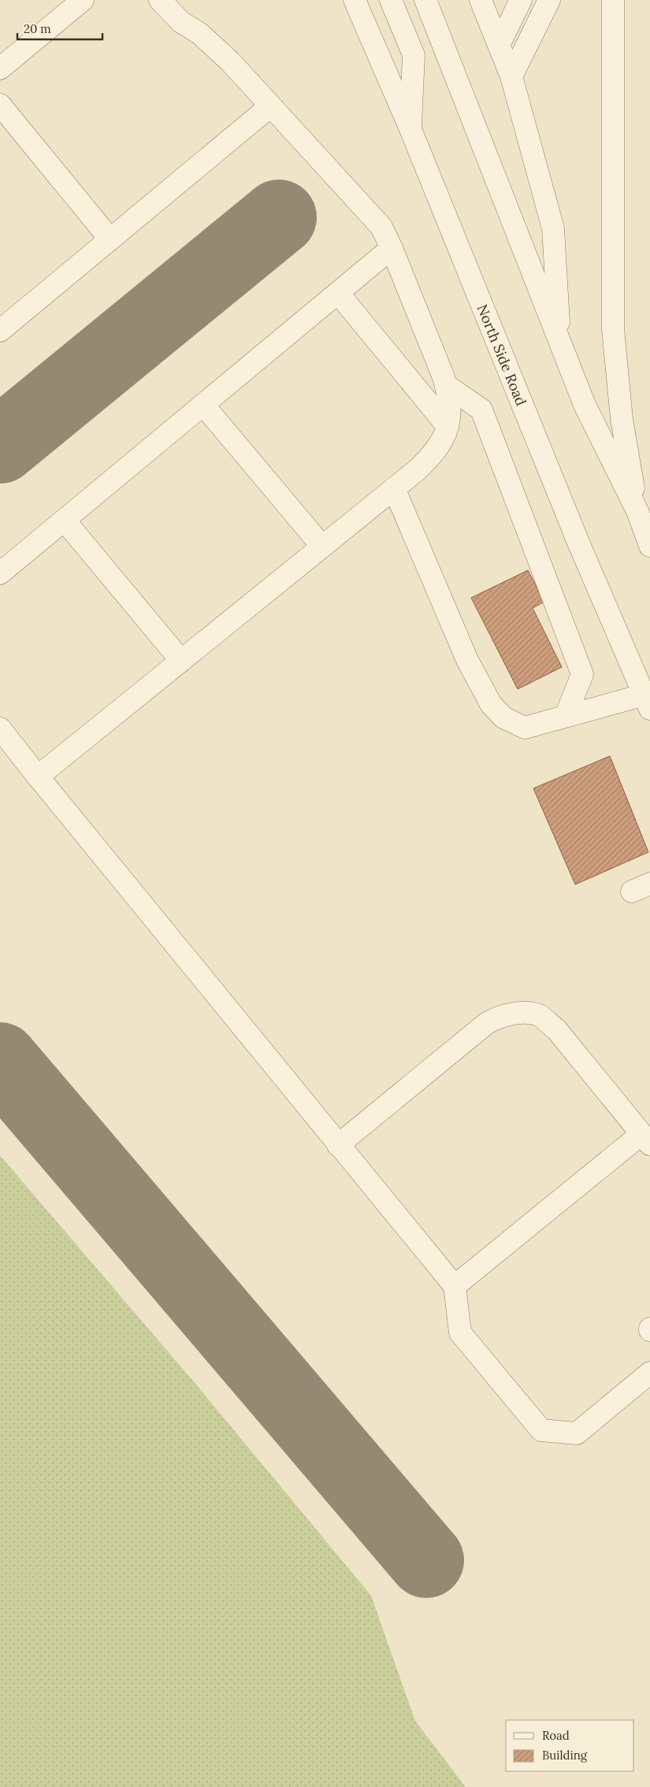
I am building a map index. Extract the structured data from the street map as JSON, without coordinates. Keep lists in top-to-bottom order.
{
  "streets": {
    "street": ["North Side Road"]
  },
  "legend": ["Road", "Building"],
  "scale_bar": "20 m"
}
